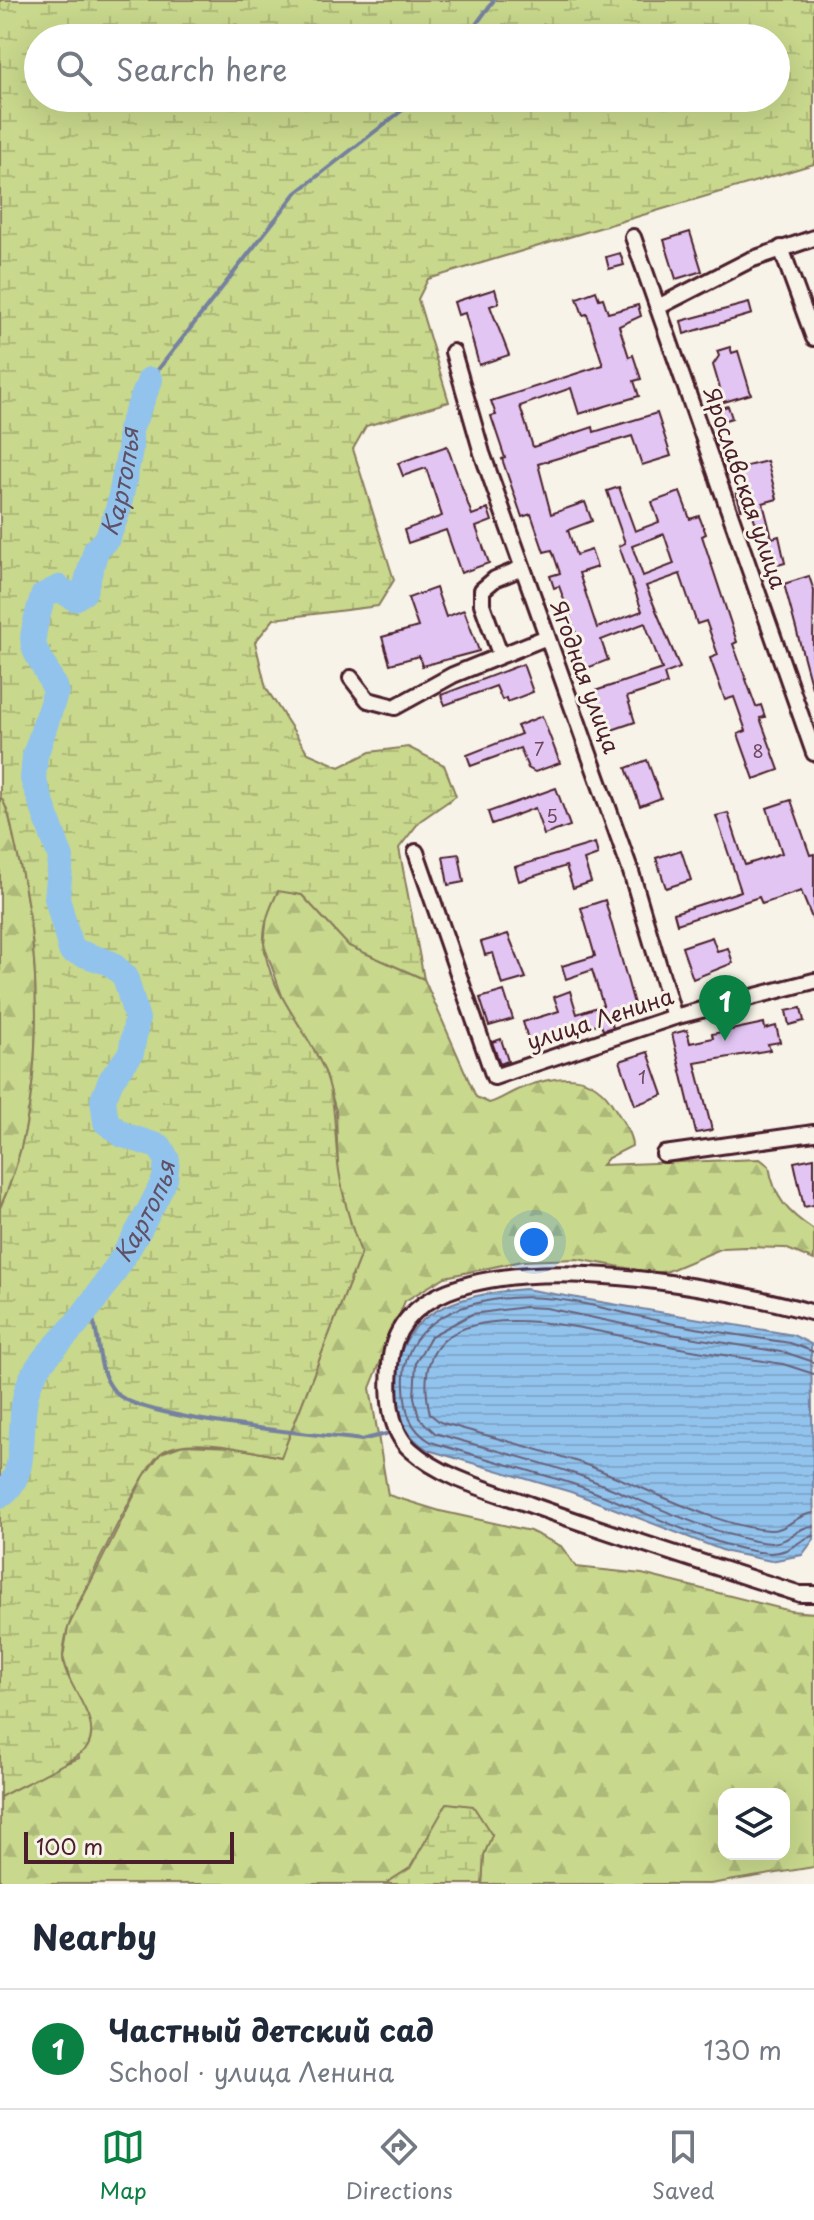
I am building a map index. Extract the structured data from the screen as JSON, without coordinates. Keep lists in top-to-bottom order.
{
  "streets": {
    "street": ["Ярославская улица", "Ягодная улица", "улица Ленина"]
  },
  "crossings": [
    ["Ягодная улица", "улица Ленина"]
  ],
  "water": ["Картопья"],
  "house_numbers": [
    "7",
    "8",
    "5",
    "1"
  ],
  "scale_bar": "100 m",
  "page": {
    "search": "Search here",
    "pins": "1",
    "scale": "100 m",
    "heading": "Nearby",
    "list": [
      {
        "mark": "1",
        "name": "Частный детский сад",
        "note": "School · улица Ленина",
        "value": "130 m"
      }
    ],
    "nav": ["Map", "Directions", "Saved"]
  }
}
